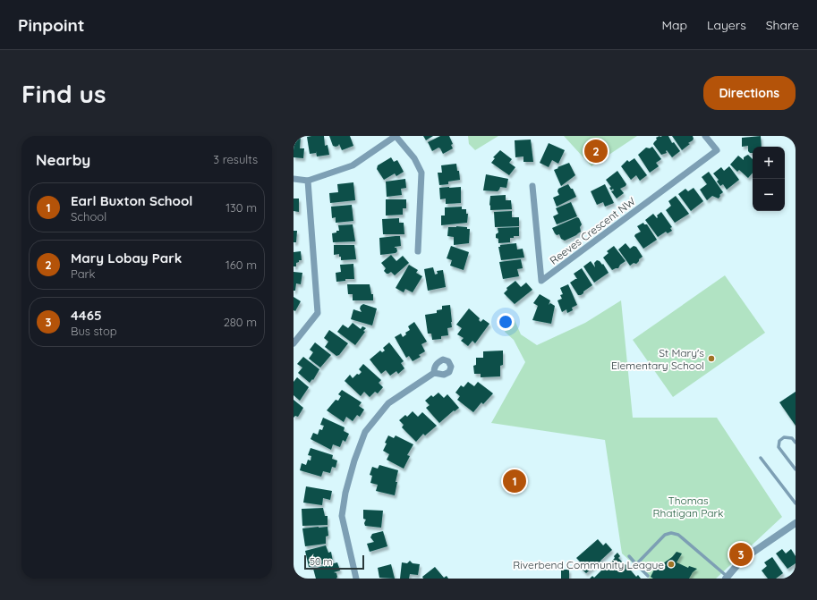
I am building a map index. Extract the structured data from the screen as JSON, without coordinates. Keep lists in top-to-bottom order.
{
  "streets": {
    "street": ["Reeves Crescent NW"]
  },
  "parks": ["Thomas Rhatigan Park"],
  "places": ["St Mary's Elementary School", "Riverbend Community League"],
  "scale_bar": "50 m",
  "page": {
    "header": "Pinpoint",
    "nav": ["Map", "Layers", "Share"],
    "buttons": "Directions",
    "title": "Find us",
    "heading": ["Nearby", "3 results"],
    "pins": ["2", "1", "3"],
    "map_buttons": ["+", "−"],
    "list": [
      {
        "mark": "1",
        "name": "Earl Buxton School",
        "note": "School",
        "value": "130 m"
      },
      {
        "mark": "2",
        "name": "Mary Lobay Park",
        "note": "Park",
        "value": "160 m"
      },
      {
        "mark": "3",
        "name": "4465",
        "note": "Bus stop",
        "value": "280 m"
      }
    ],
    "scale": "50 m"
  }
}
